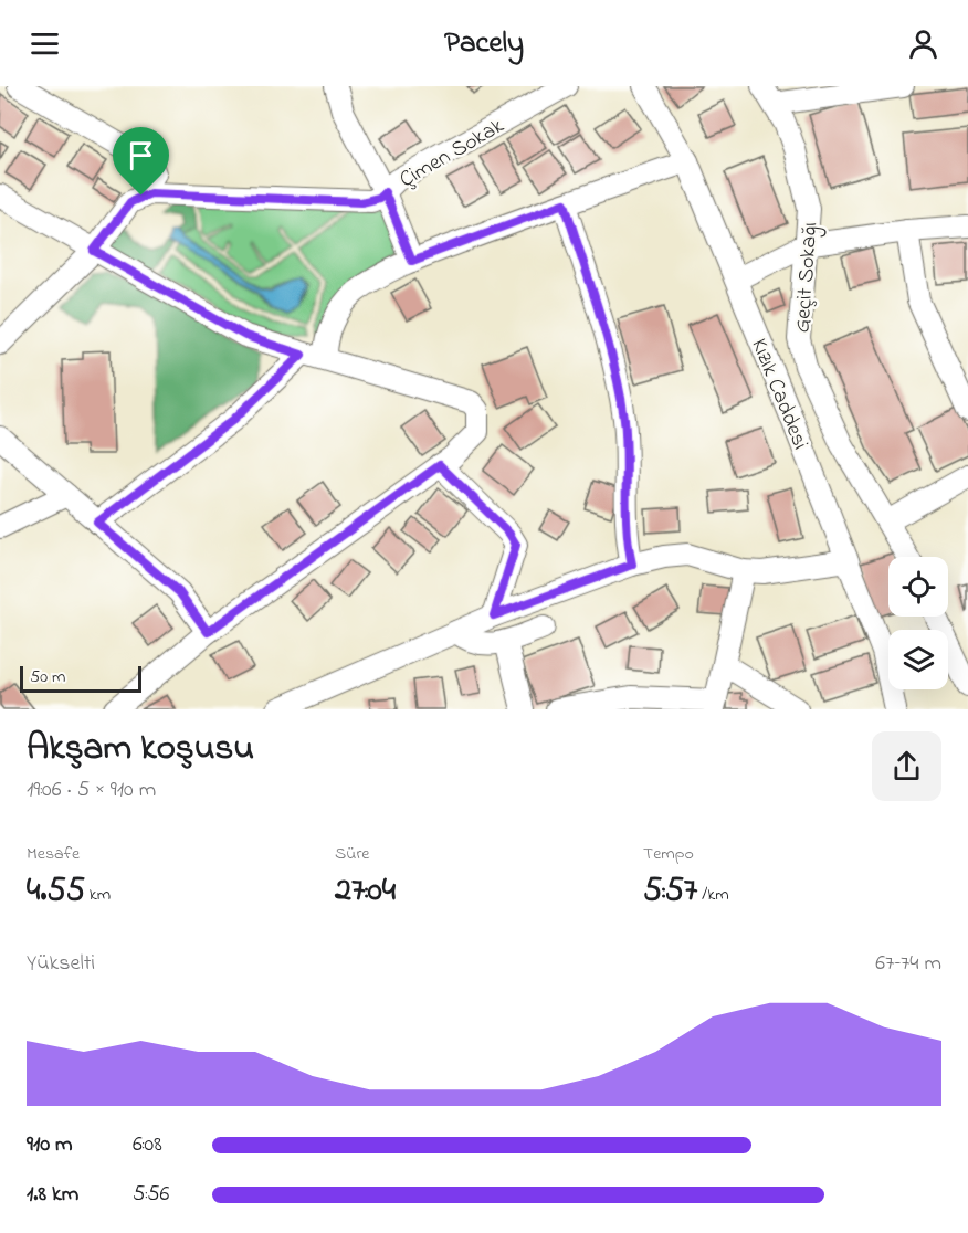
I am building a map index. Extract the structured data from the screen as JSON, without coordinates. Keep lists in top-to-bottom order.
{
  "streets": {
    "street": ["Çimen Sokak", "Geçit Sokağı", "Kızık Caddesi"]
  },
  "scale_bar": "50 m",
  "page": {
    "header": "Pacely",
    "scale": "50 m",
    "heading": ["Akşam koşusu", "19:06 · 5 × 910 m"],
    "stats": [
      ["Mesafe", "4.55 km"],
      ["Süre", "27:04"],
      ["Tempo", "5:57 /km"]
    ],
    "chart": ["Yükselti", "67–74 m"],
    "list": [
      {
        "name": "910 m",
        "note": "6:08"
      },
      {
        "name": "1.8 km",
        "note": "5:56"
      }
    ]
  }
}
